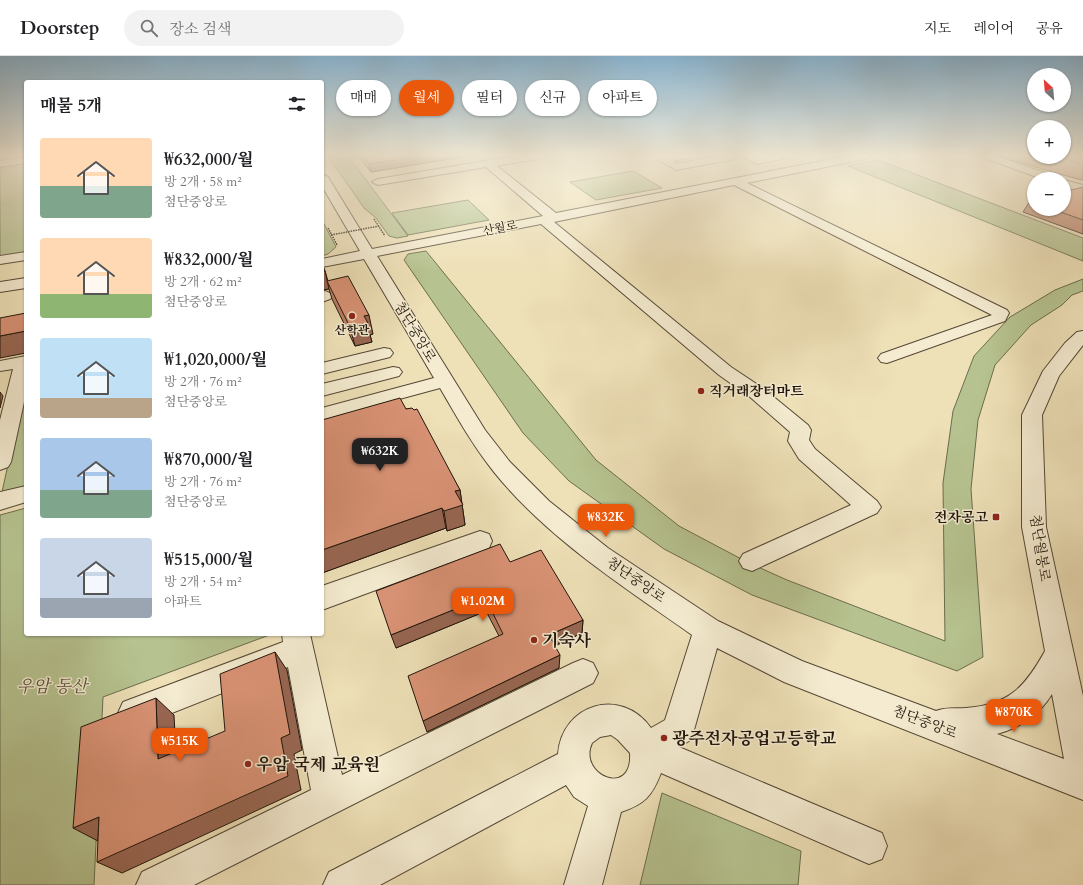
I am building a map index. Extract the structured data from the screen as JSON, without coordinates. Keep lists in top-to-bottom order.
{
  "streets": {
    "street": ["산월로", "첨단중앙로", "첨단월봉로"]
  },
  "crossings": [
    ["산월로", "첨단중앙로"]
  ],
  "parks": ["우암 동산"],
  "places": {
    "other": [
      "산학관",
      "직거래장터마트",
      "기숙사",
      "광주전자공업고등학교",
      "우암 국제 교육원"
    ],
    "transit": ["전자공고"]
  },
  "north": "top left",
  "page": {
    "header": "Doorstep",
    "search": "장소 검색",
    "nav": ["지도", "레이어", "공유"],
    "map_buttons": ["+", "−"],
    "chip": [
      "매매",
      "월세",
      "필터",
      "신규",
      "아파트"
    ],
    "heading": "매물 5개",
    "list": [
      {
        "name": "₩632,000/월",
        "note": "방 2개 · 58 m² · 첨단중앙로"
      },
      {
        "name": "₩832,000/월",
        "note": "방 2개 · 62 m² · 첨단중앙로"
      },
      {
        "name": "₩1,020,000/월",
        "note": "방 2개 · 76 m² · 첨단중앙로"
      },
      {
        "name": "₩870,000/월",
        "note": "방 2개 · 76 m² · 첨단중앙로"
      },
      {
        "name": "₩515,000/월",
        "note": "방 2개 · 54 m² · 아파트"
      }
    ],
    "price": [
      "₩632K",
      "₩832K",
      "₩1.02M",
      "₩870K",
      "₩515K"
    ]
  }
}
